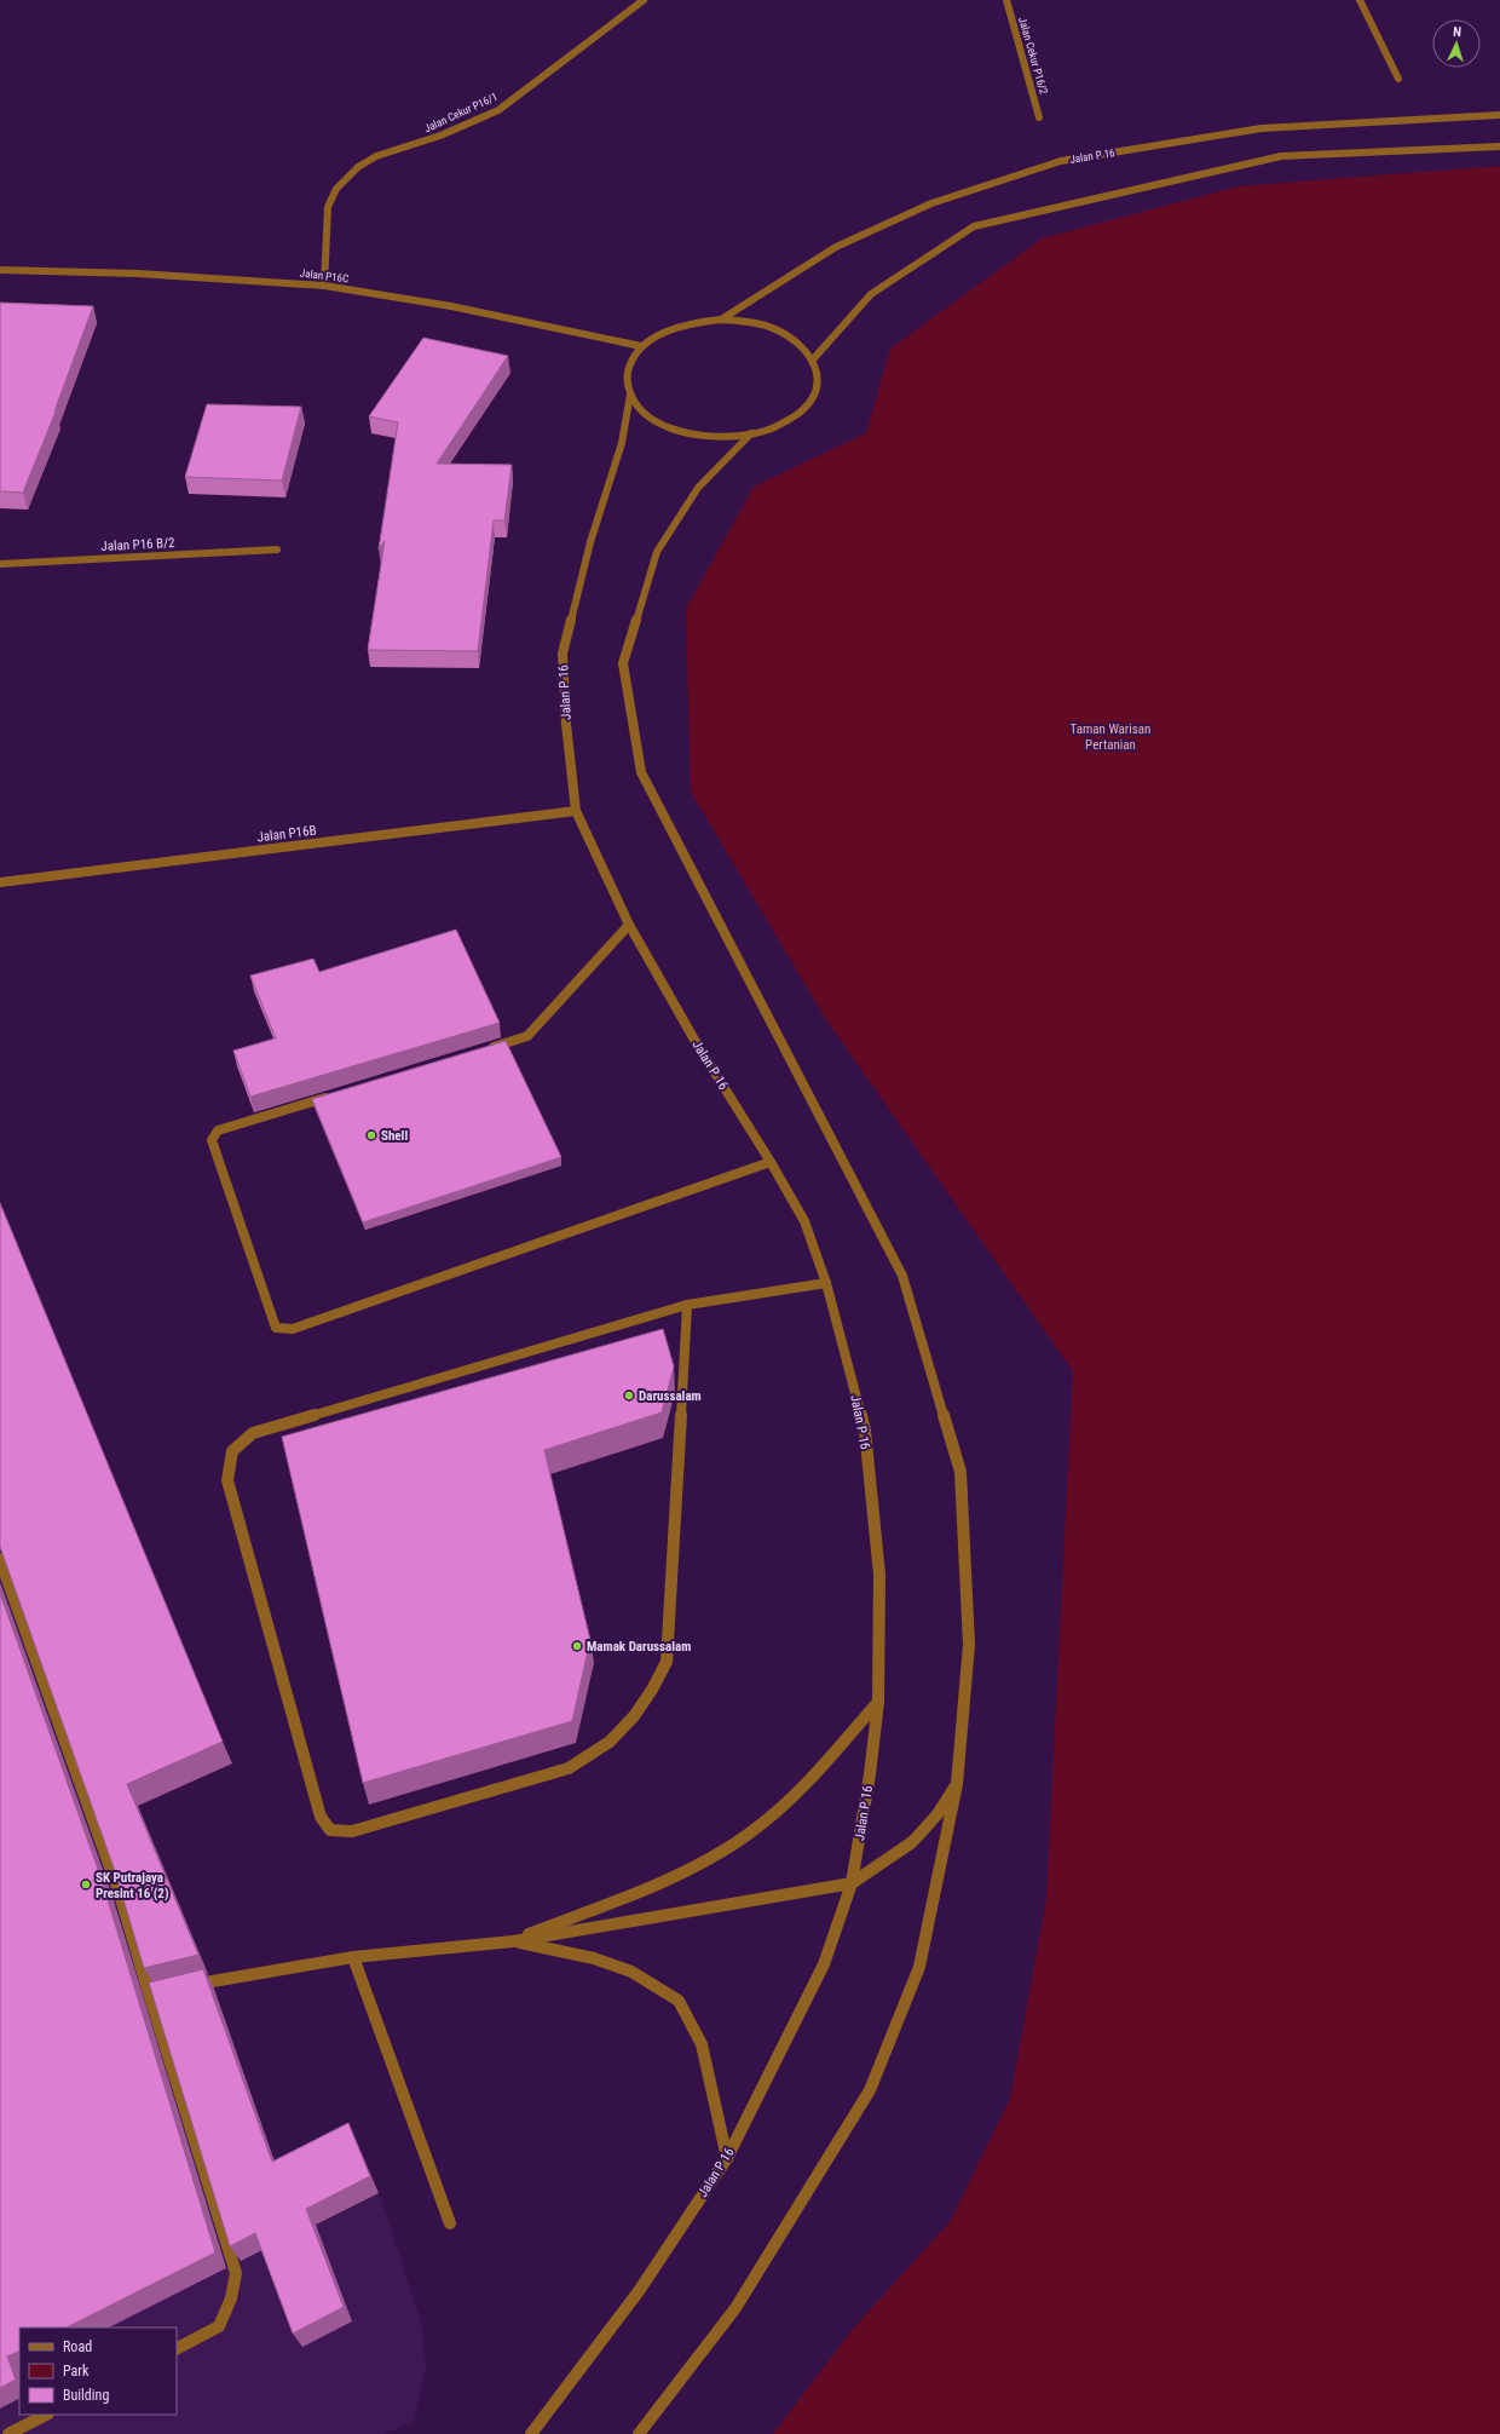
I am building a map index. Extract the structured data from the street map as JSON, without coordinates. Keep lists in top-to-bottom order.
{
  "streets": {
    "street": [
      "Jalan Cekur P16/2",
      "Jalan Cekur P16/1",
      "Jalan P 16",
      "Jalan P16C",
      "Jalan P16 B/2",
      "Jalan P16B"
    ]
  },
  "crossings": [
    ["Jalan Cekur P16/1", "Jalan P16C"],
    ["Jalan P 16", "Jalan P16C"],
    ["Jalan P 16", "Jalan P16B"]
  ],
  "parks": ["Taman Warisan Pertanian"],
  "places": [
    "Shell",
    "Darussalam",
    "Mamak Darussalam",
    "SK Putrajaya Presint 16 (2)"
  ],
  "legend": ["Road", "Park", "Building"],
  "north": "top"
}
